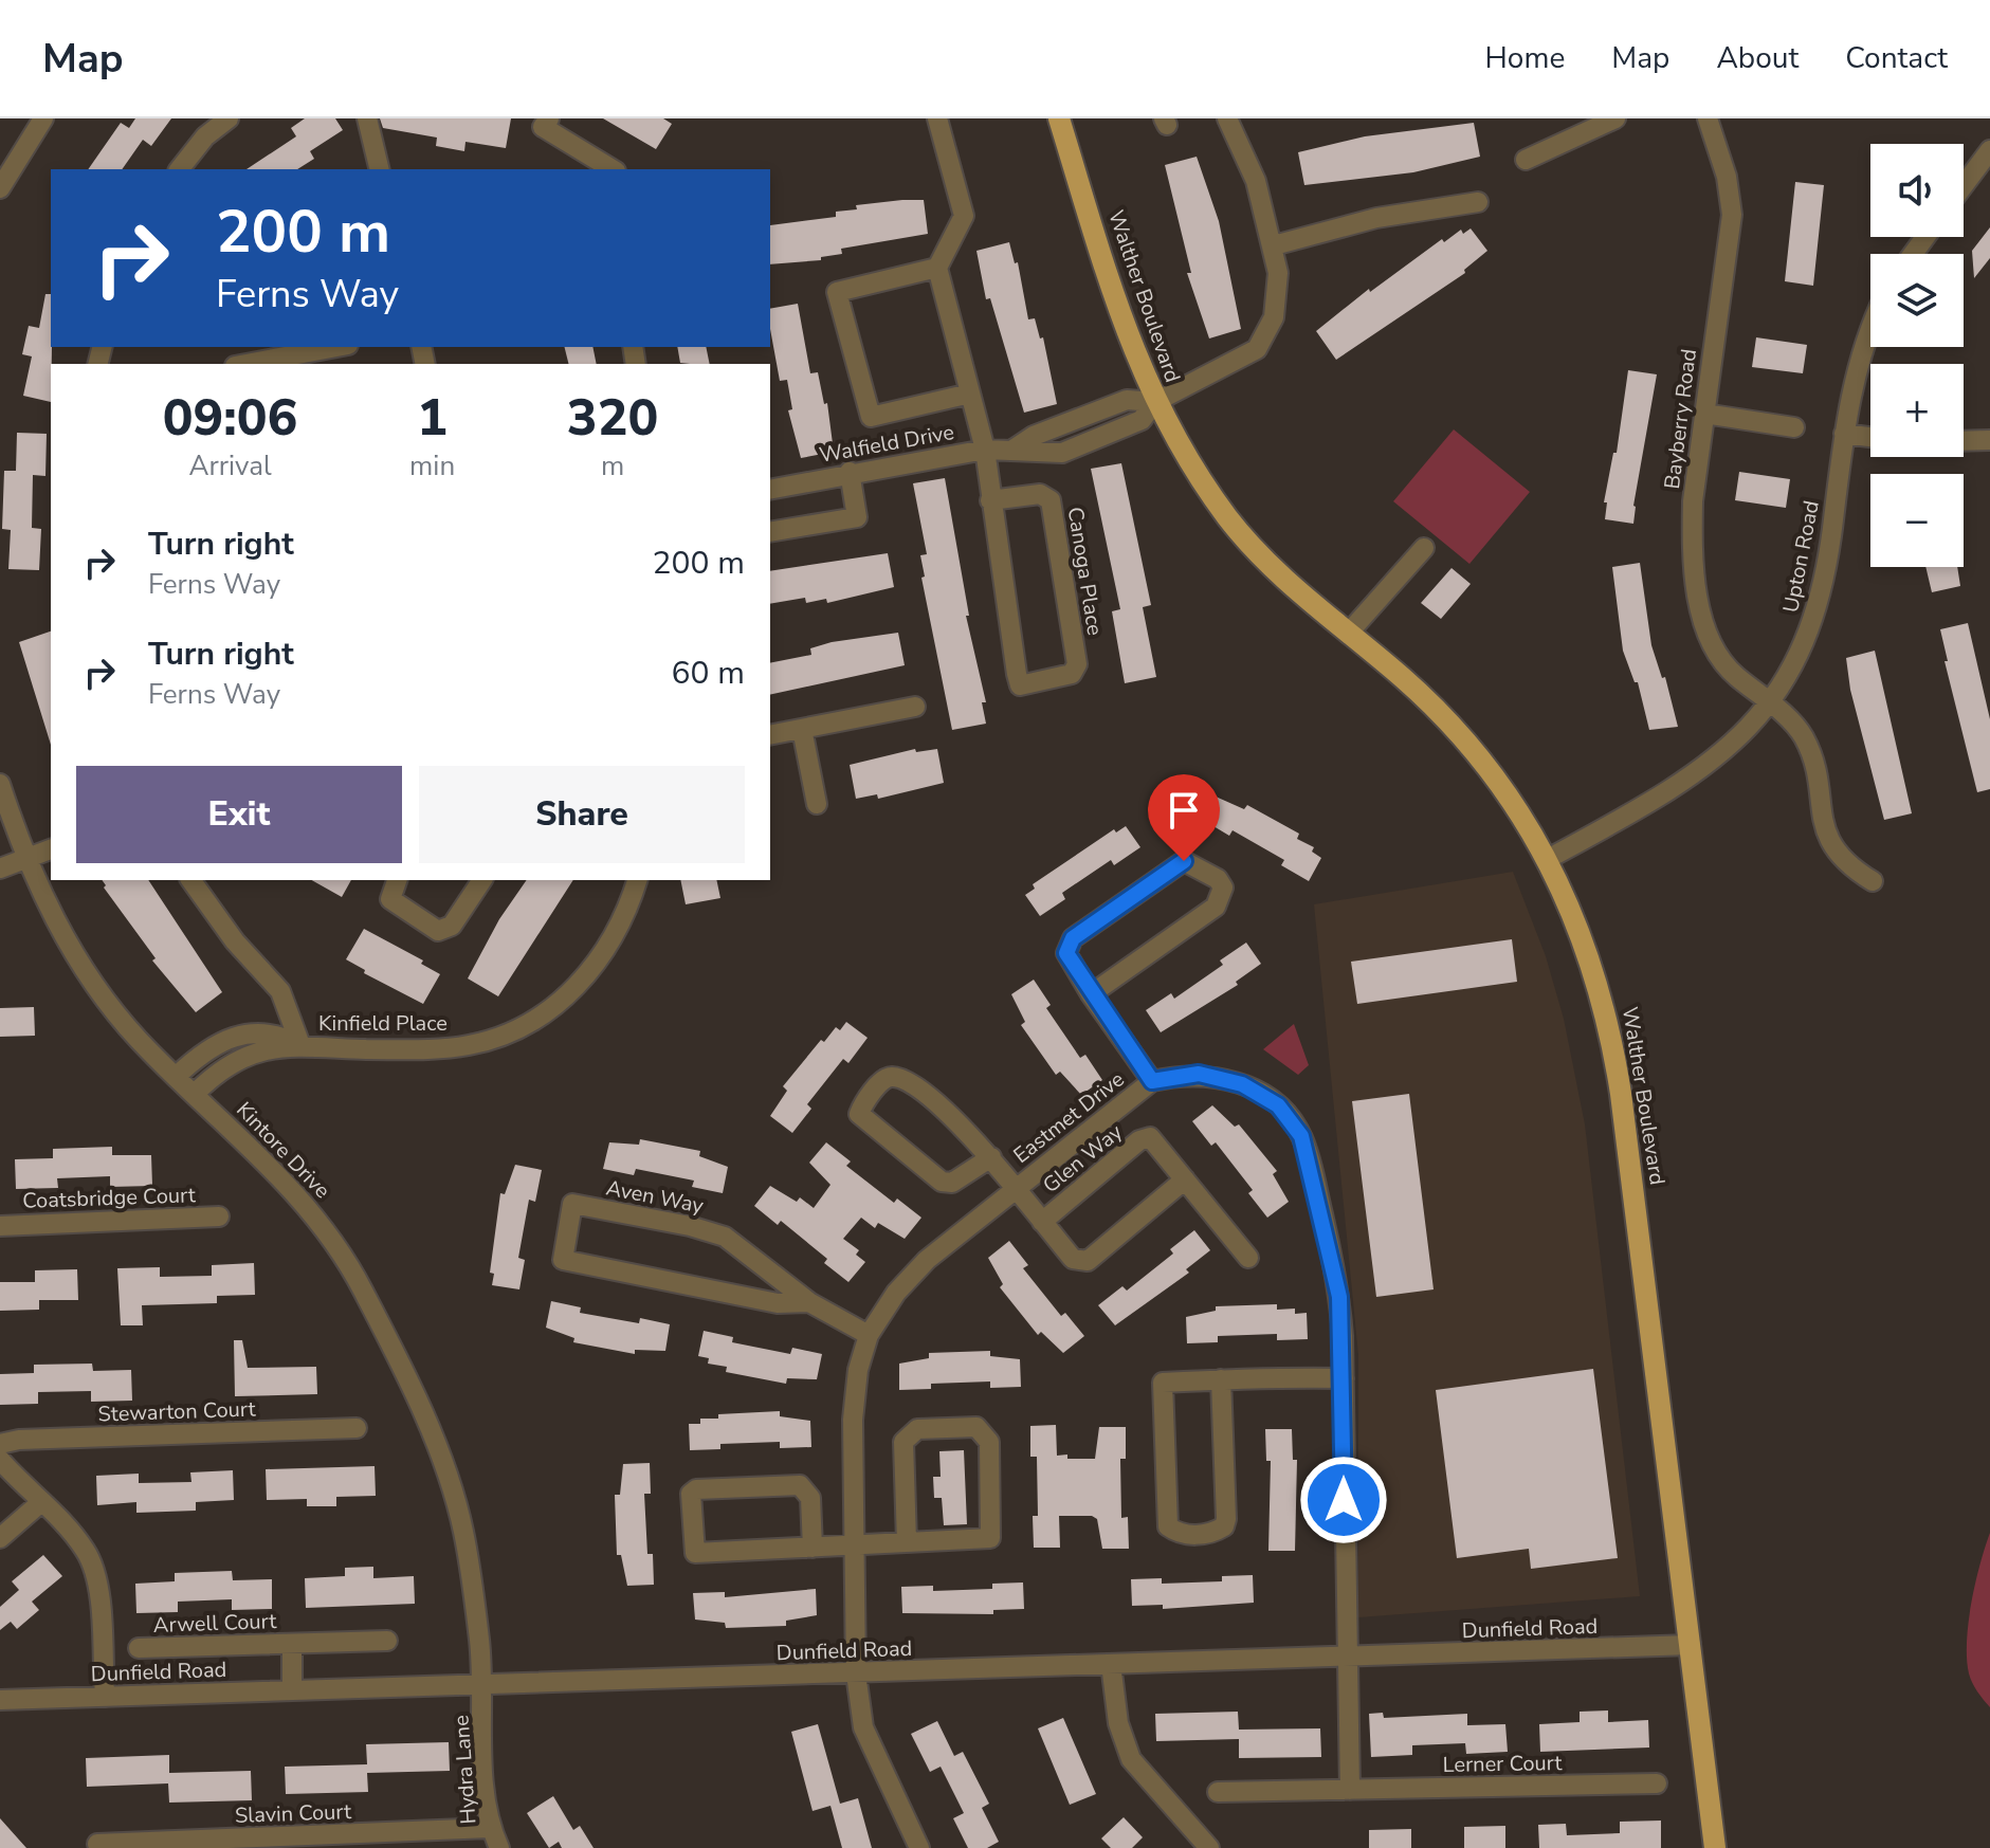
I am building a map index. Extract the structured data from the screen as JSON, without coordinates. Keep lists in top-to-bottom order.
{
  "streets": {
    "main road": ["Walther Boulevard"],
    "street": [
      "Bayberry Road",
      "Walfield Drive",
      "Upton Road",
      "Canoga Place",
      "Kinfield Place",
      "Eastmet Drive",
      "Kintore Drive",
      "Glen Way",
      "Aven Way",
      "Coatsbridge Court",
      "Stewarton Court",
      "Arwell Court",
      "Dunfield Road",
      "Lerner Court",
      "Hydra Lane",
      "Slavin Court"
    ]
  },
  "crossings": [
    ["Walther Boulevard", "Walfield Drive"],
    ["Walther Boulevard", "Upton Road"],
    ["Walther Boulevard", "Dunfield Road"],
    ["Bayberry Road", "Upton Road"],
    ["Walfield Drive", "Canoga Place"],
    ["Kinfield Place", "Kintore Drive"],
    ["Eastmet Drive", "Glen Way"],
    ["Eastmet Drive", "Aven Way"],
    ["Eastmet Drive", "Dunfield Road"],
    ["Kintore Drive", "Dunfield Road"],
    ["Kintore Drive", "Hydra Lane"],
    ["Arwell Court", "Dunfield Road"],
    ["Dunfield Road", "Hydra Lane"],
    ["Hydra Lane", "Slavin Court"]
  ],
  "page": {
    "header": "Map",
    "nav": [
      "Home",
      "Map",
      "About",
      "Contact"
    ],
    "map_buttons": ["+", "−"],
    "turn": ["200 m", "Ferns Way"],
    "eta": [
      "09:06",
      "Arrival",
      "1",
      "min",
      "320",
      "m"
    ],
    "list": [
      {
        "name": "Turn right",
        "note": "Ferns Way",
        "value": "200 m"
      },
      {
        "name": "Turn right",
        "note": "Ferns Way",
        "value": "60 m"
      }
    ],
    "buttons": ["Exit", "Share"]
  }
}
